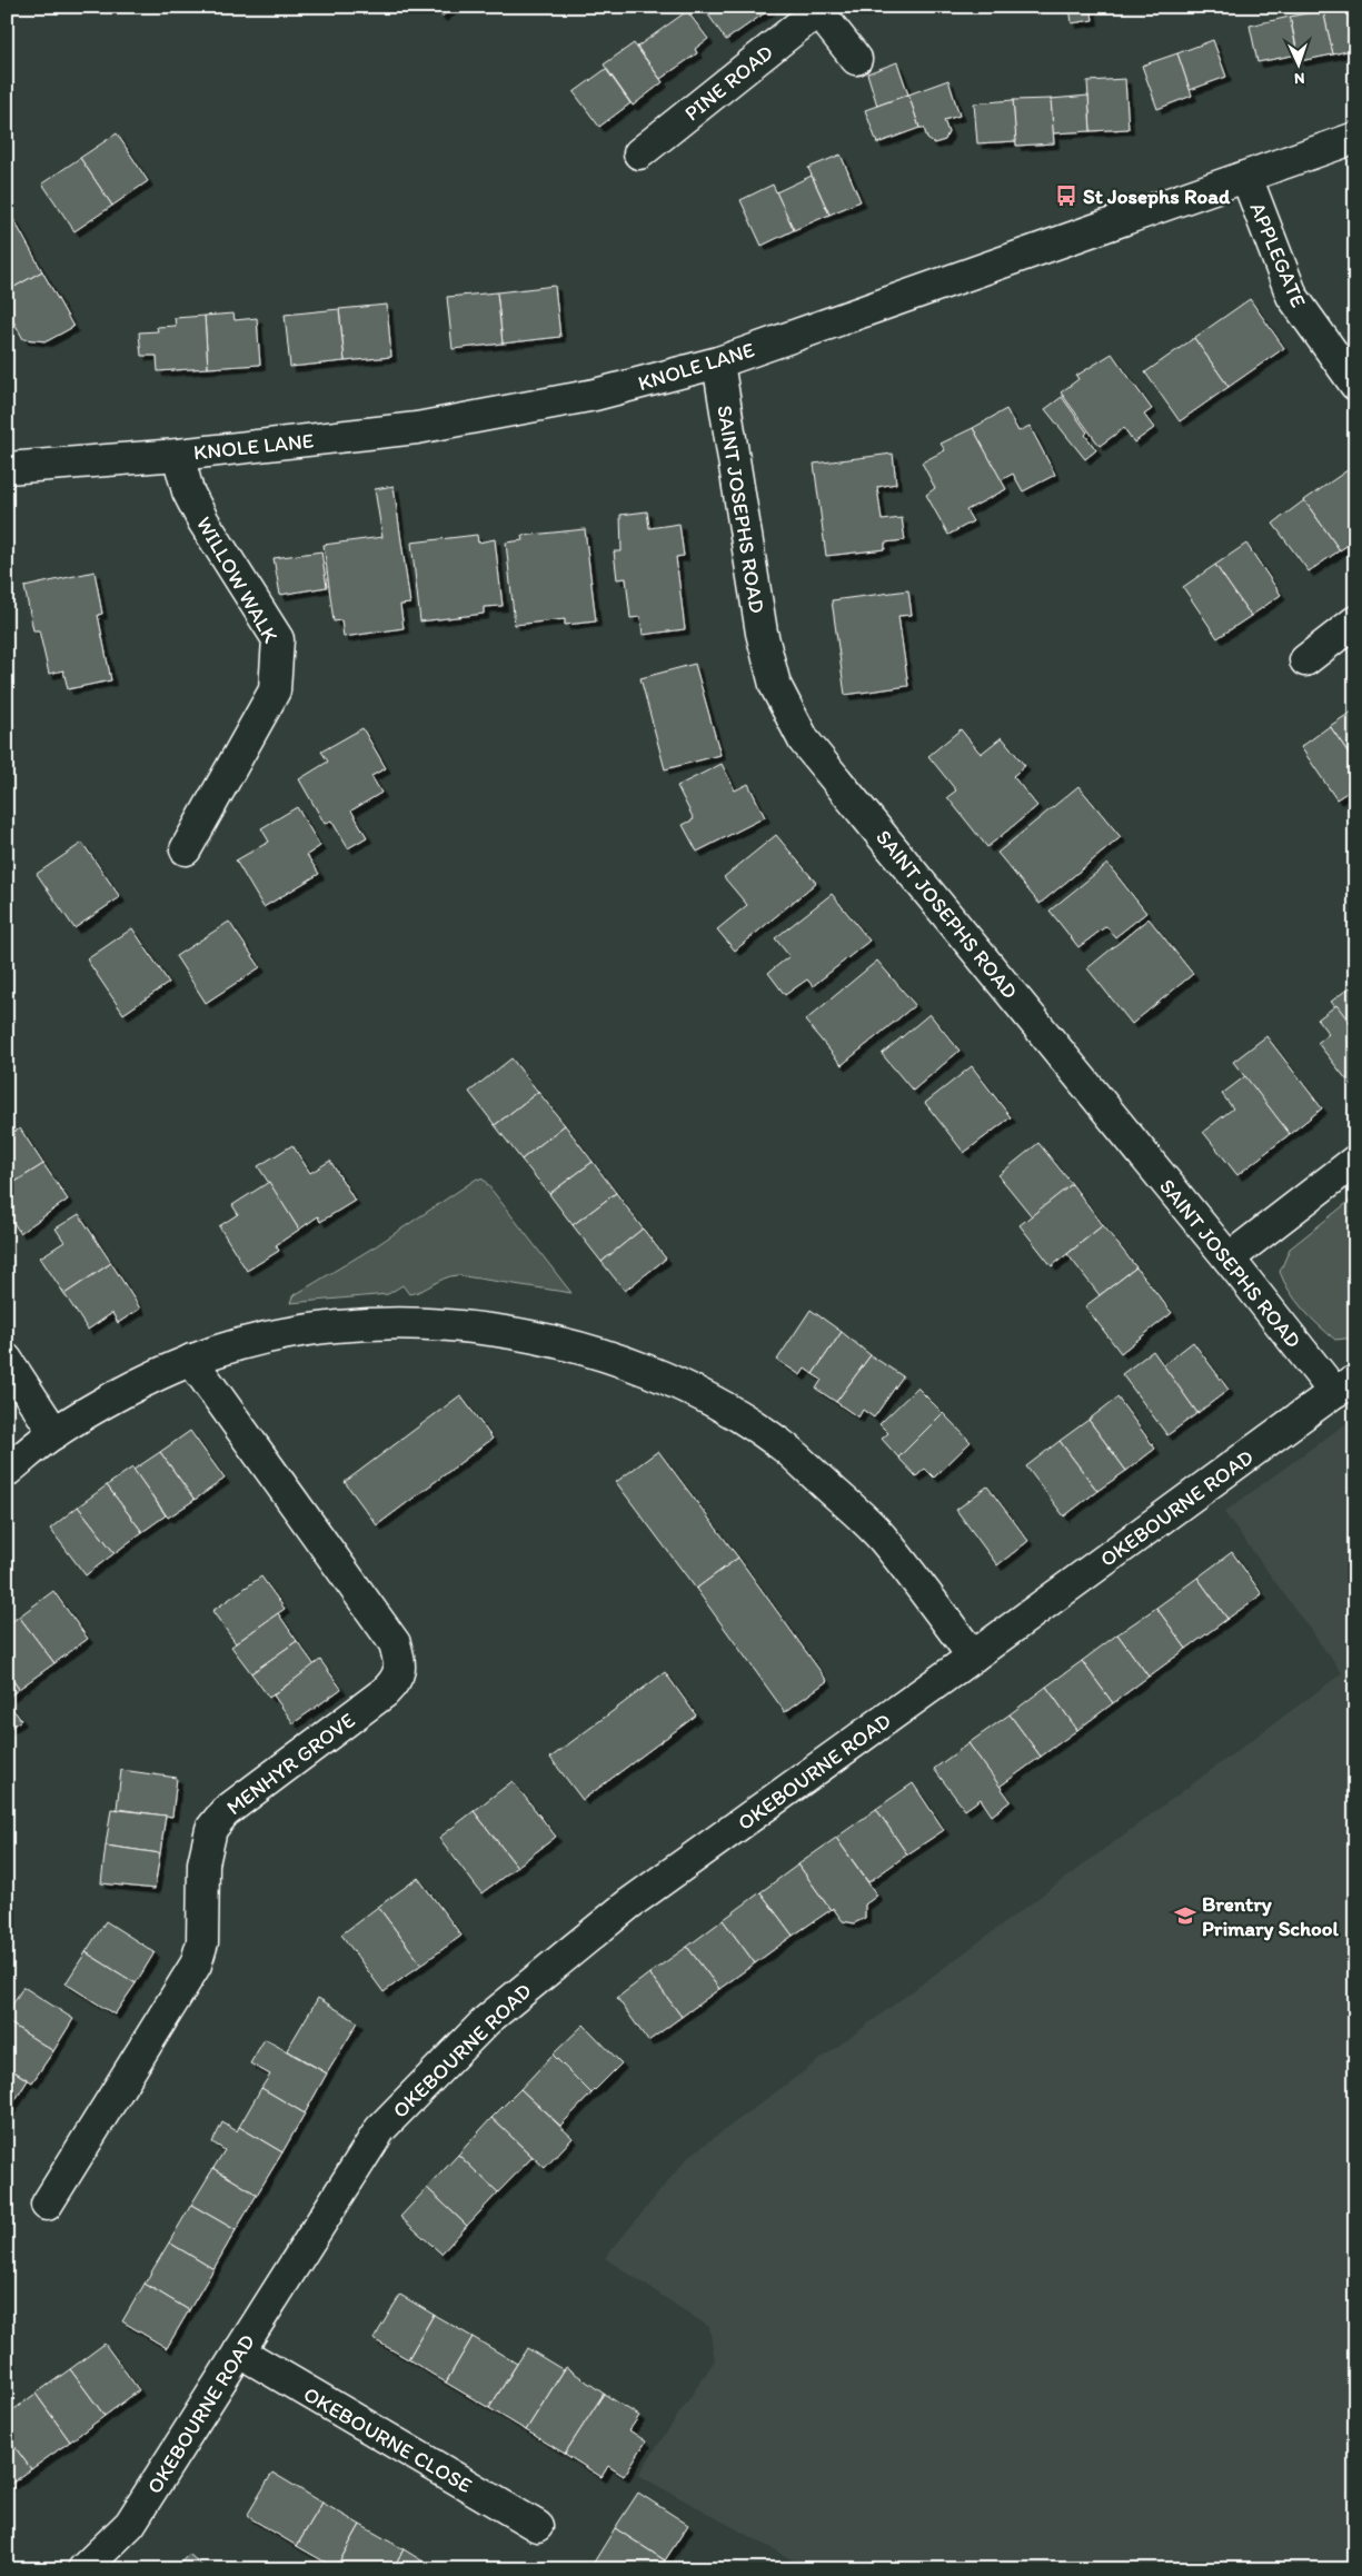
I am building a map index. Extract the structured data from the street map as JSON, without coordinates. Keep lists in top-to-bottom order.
{
  "streets": {
    "street": [
      "PINE ROAD",
      "APPLEGATE",
      "KNOLE LANE",
      "SAINT JOSEPHS ROAD",
      "WILLOW WALK",
      "OKEBOURNE ROAD",
      "MENHYR GROVE",
      "OKEBOURNE CLOSE"
    ]
  },
  "crossings": [
    ["APPLEGATE", "KNOLE LANE"],
    ["KNOLE LANE", "SAINT JOSEPHS ROAD"],
    ["KNOLE LANE", "WILLOW WALK"],
    ["SAINT JOSEPHS ROAD", "OKEBOURNE ROAD"],
    ["OKEBOURNE ROAD", "OKEBOURNE CLOSE"]
  ],
  "places": {
    "bus stop": ["St Josephs Road"],
    "school or university": ["Brentry Primary School"]
  },
  "north": "bottom"
}
